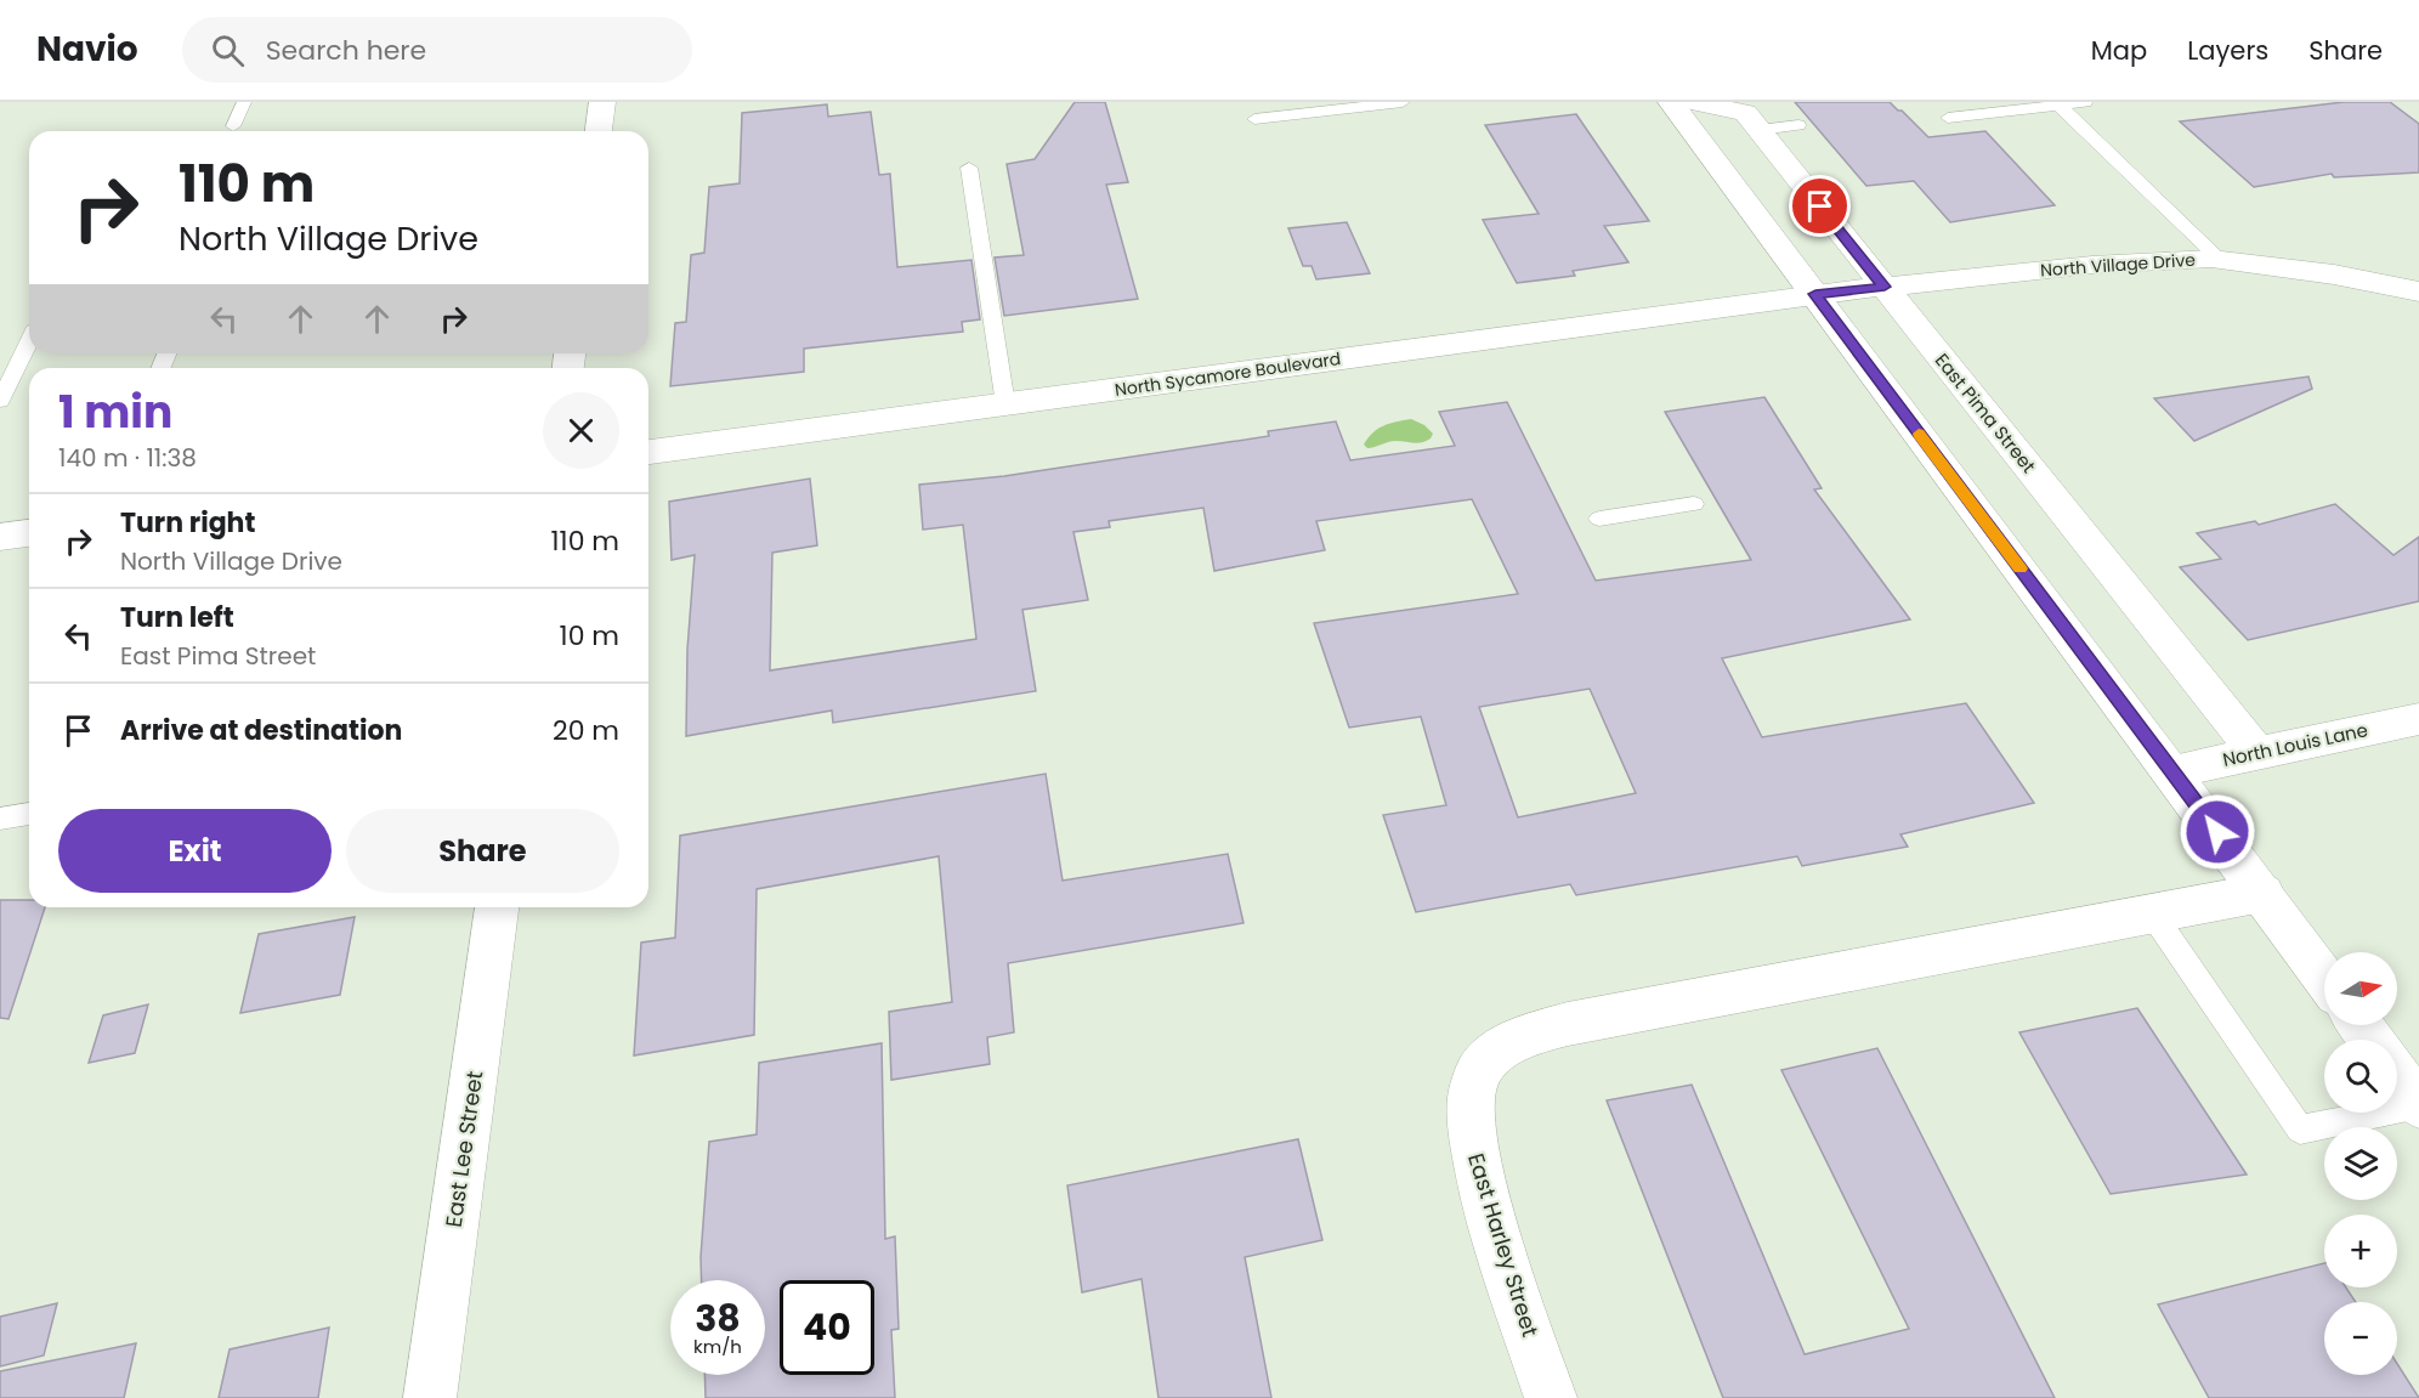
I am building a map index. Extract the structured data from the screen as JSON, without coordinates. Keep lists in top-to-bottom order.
{
  "streets": {
    "street": [
      "North Village Drive",
      "North Sycamore Boulevard",
      "East Pima Street",
      "North Louis Lane",
      "East Lee Street",
      "East Harley Street"
    ]
  },
  "crossings": [
    ["North Village Drive", "North Sycamore Boulevard"],
    ["North Village Drive", "East Pima Street"],
    ["East Pima Street", "North Louis Lane"]
  ],
  "north": "right",
  "page": {
    "header": "Navio",
    "search": "Search here",
    "nav": ["Map", "Layers", "Share"],
    "turn": ["110 m", "North Village Drive"],
    "heading": ["1 min", "140 m · 11:38"],
    "list": [
      {
        "name": "Turn right",
        "note": "North Village Drive",
        "value": "110 m"
      },
      {
        "name": "Turn left",
        "note": "East Pima Street",
        "value": "10 m"
      },
      {
        "name": "Arrive at destination",
        "value": "20 m"
      }
    ],
    "buttons": ["Exit", "Share"],
    "map_buttons": ["+", "−"],
    "speed": "38 km/h",
    "limit": "40"
  }
}
